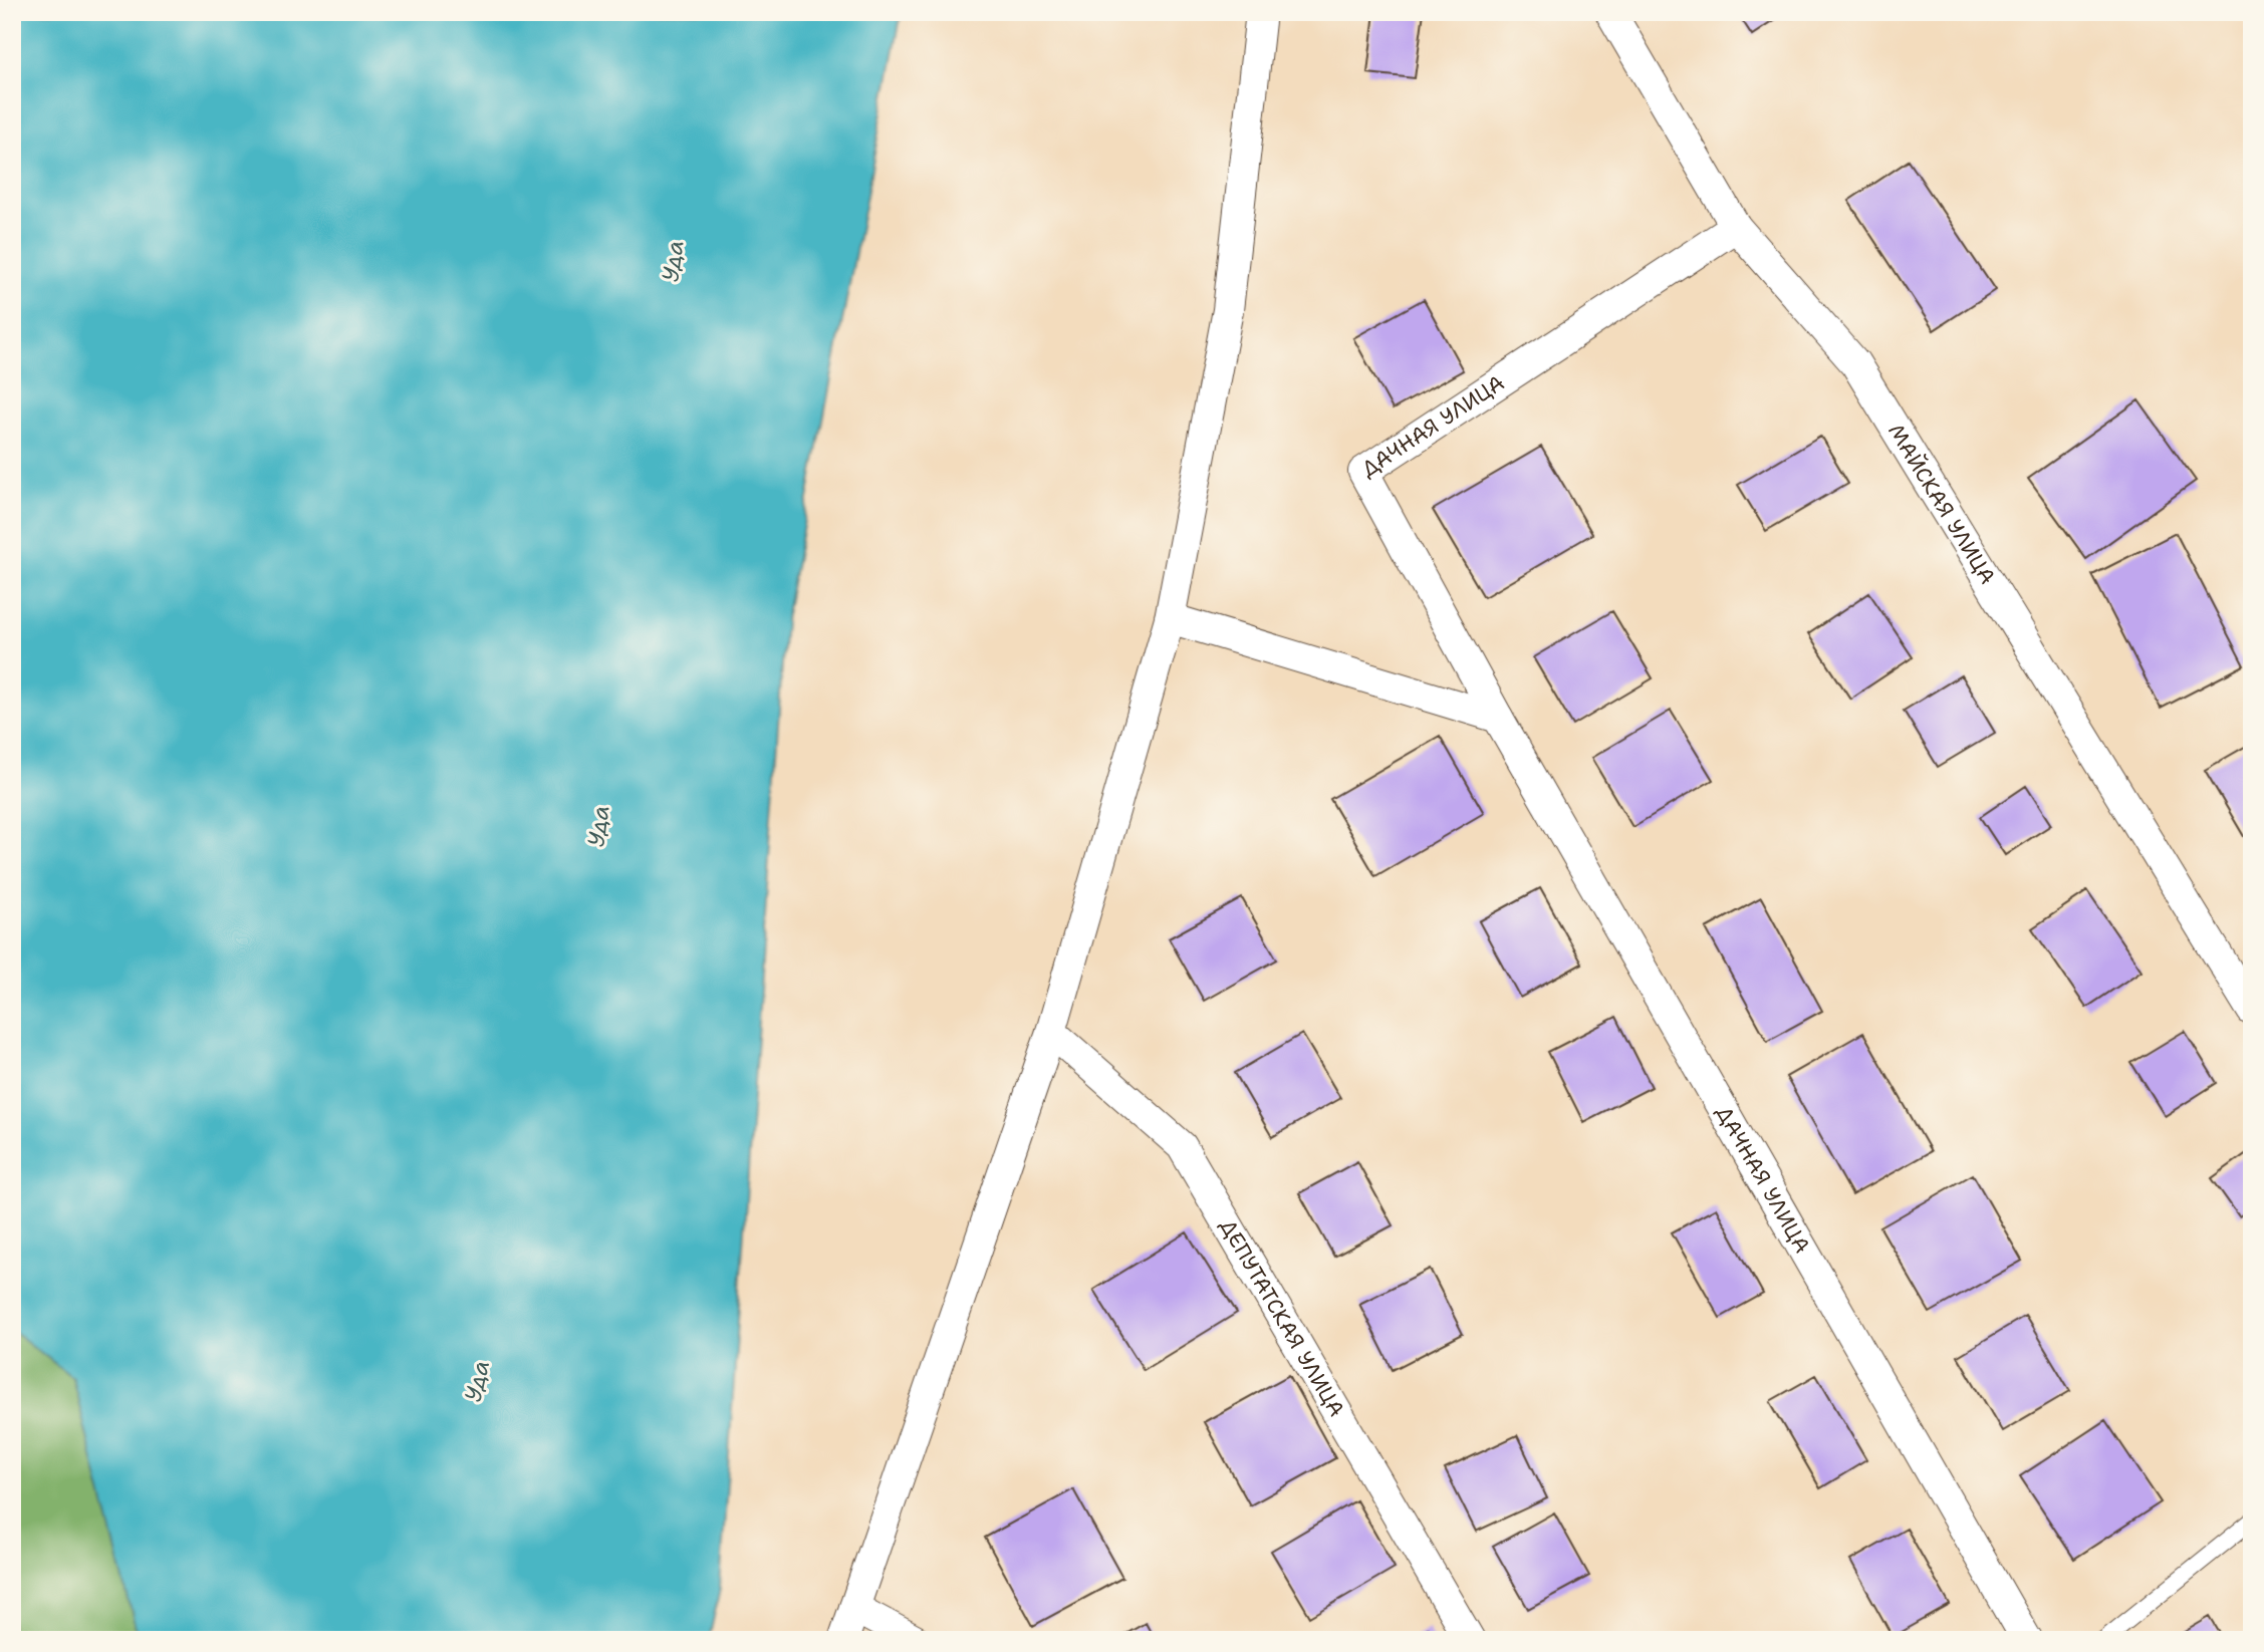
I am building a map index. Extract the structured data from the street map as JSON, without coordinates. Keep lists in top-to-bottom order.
{
  "streets": {
    "street": ["ДАЧНАЯ УЛИЦА", "МАЙСКАЯ УЛИЦА", "ДЕПУТАТСКАЯ УЛИЦА"]
  },
  "crossings": [
    ["ДАЧНАЯ УЛИЦА", "МАЙСКАЯ УЛИЦА"]
  ],
  "water": ["Уда"]
}
